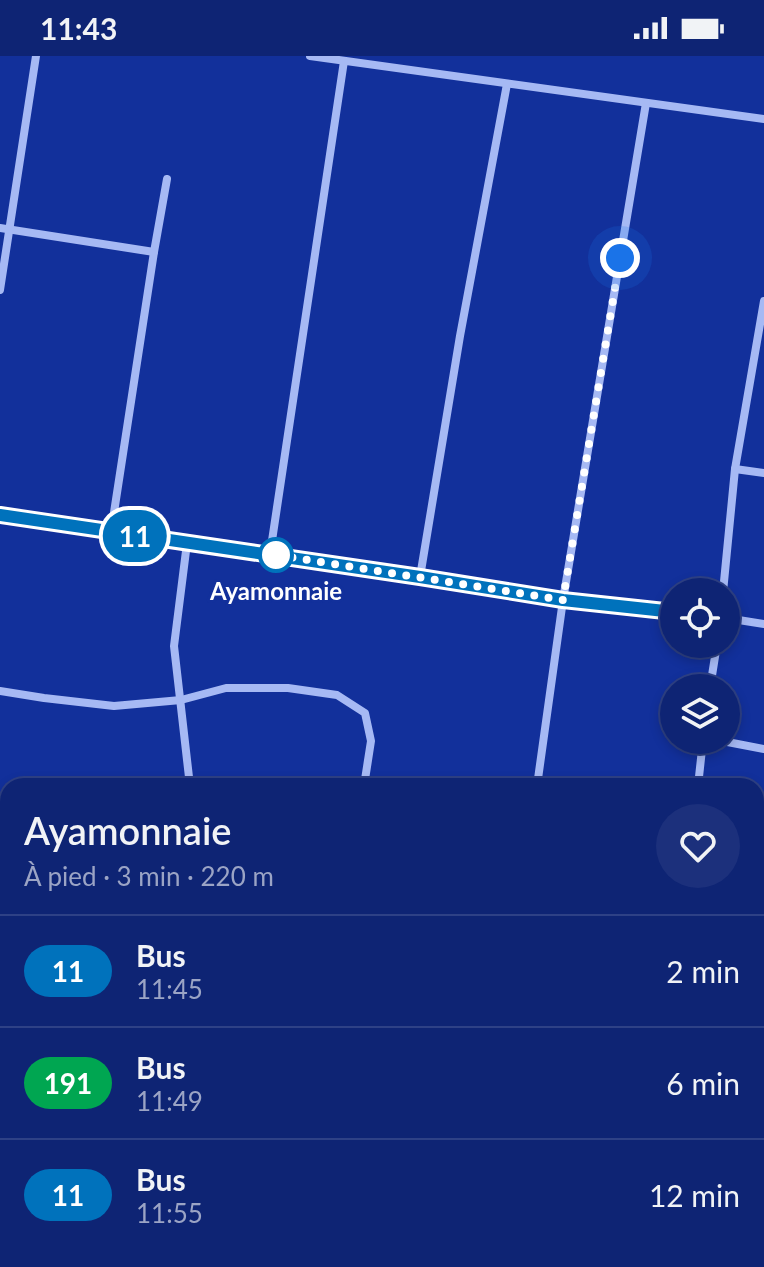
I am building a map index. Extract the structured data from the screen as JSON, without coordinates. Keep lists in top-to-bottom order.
{
  "places": ["Ayamonnaie"],
  "lines": ["bus line 11"],
  "page": {
    "status": "11:43",
    "on_map": "11",
    "heading": ["Ayamonnaie", "À pied · 3 min · 220 m"],
    "list": [
      {
        "mark": "11",
        "name": "Bus",
        "note": "11:45",
        "value": "2 min"
      },
      {
        "mark": "191",
        "name": "Bus",
        "note": "11:49",
        "value": "6 min"
      },
      {
        "mark": "11",
        "name": "Bus",
        "note": "11:55",
        "value": "12 min"
      }
    ]
  }
}
